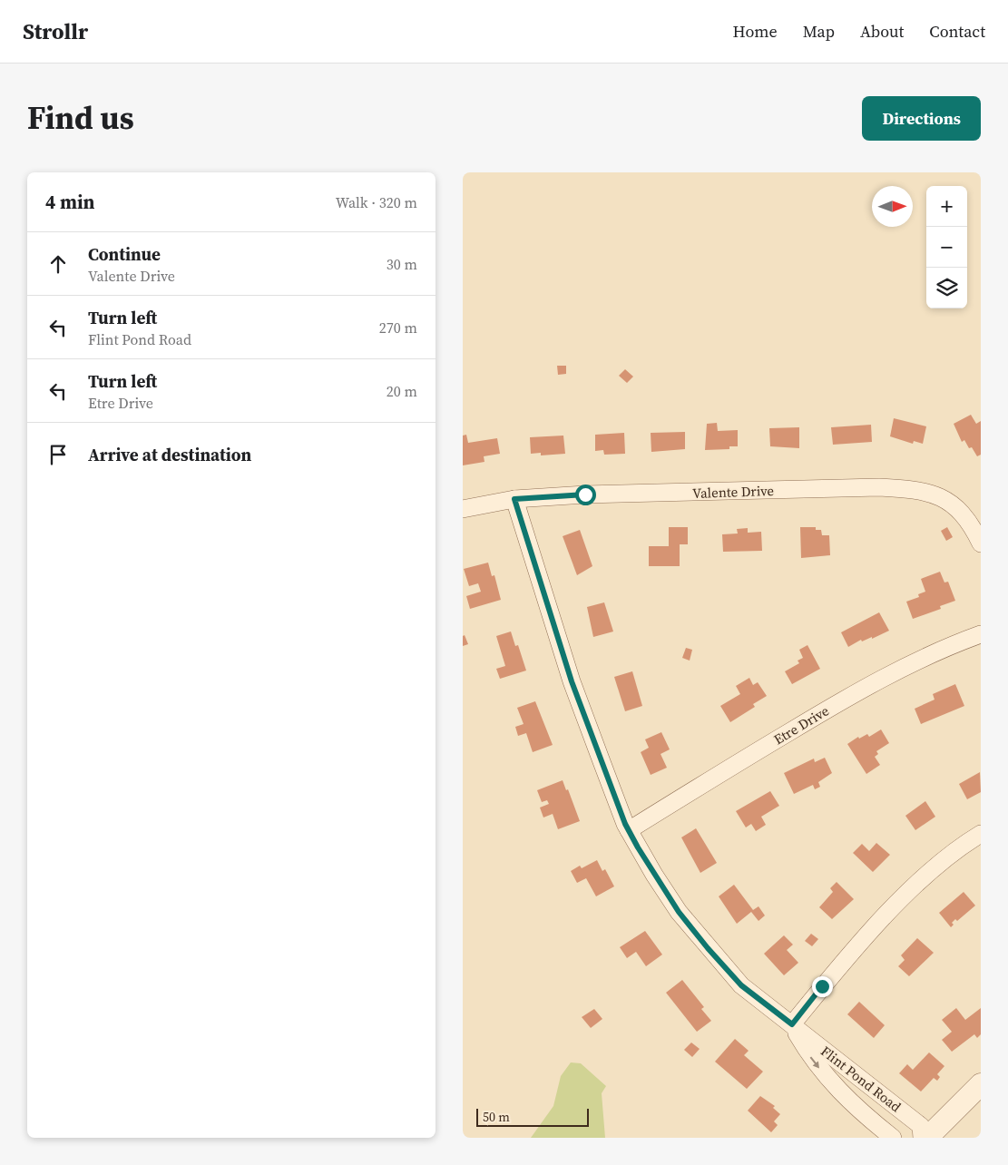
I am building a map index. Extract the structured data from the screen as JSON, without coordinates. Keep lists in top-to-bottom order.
{
  "streets": {
    "street": ["Valente Drive", "Etre Drive", "Flint Pond Road"]
  },
  "crossings": [
    ["Valente Drive", "Flint Pond Road"],
    ["Etre Drive", "Flint Pond Road"]
  ],
  "scale_bar": "50 m",
  "north": "right",
  "page": {
    "header": "Strollr",
    "nav": [
      "Home",
      "Map",
      "About",
      "Contact"
    ],
    "title": "Find us",
    "buttons": "Directions",
    "heading": ["4 min", "Walk · 320 m"],
    "map_buttons": ["+", "−"],
    "list": [
      ["Continue", "Valente Drive", "30 m"],
      ["Turn left", "Flint Pond Road", "270 m"],
      ["Turn left", "Etre Drive", "20 m"],
      "Arrive at destination"
    ],
    "scale": "50 m"
  }
}
